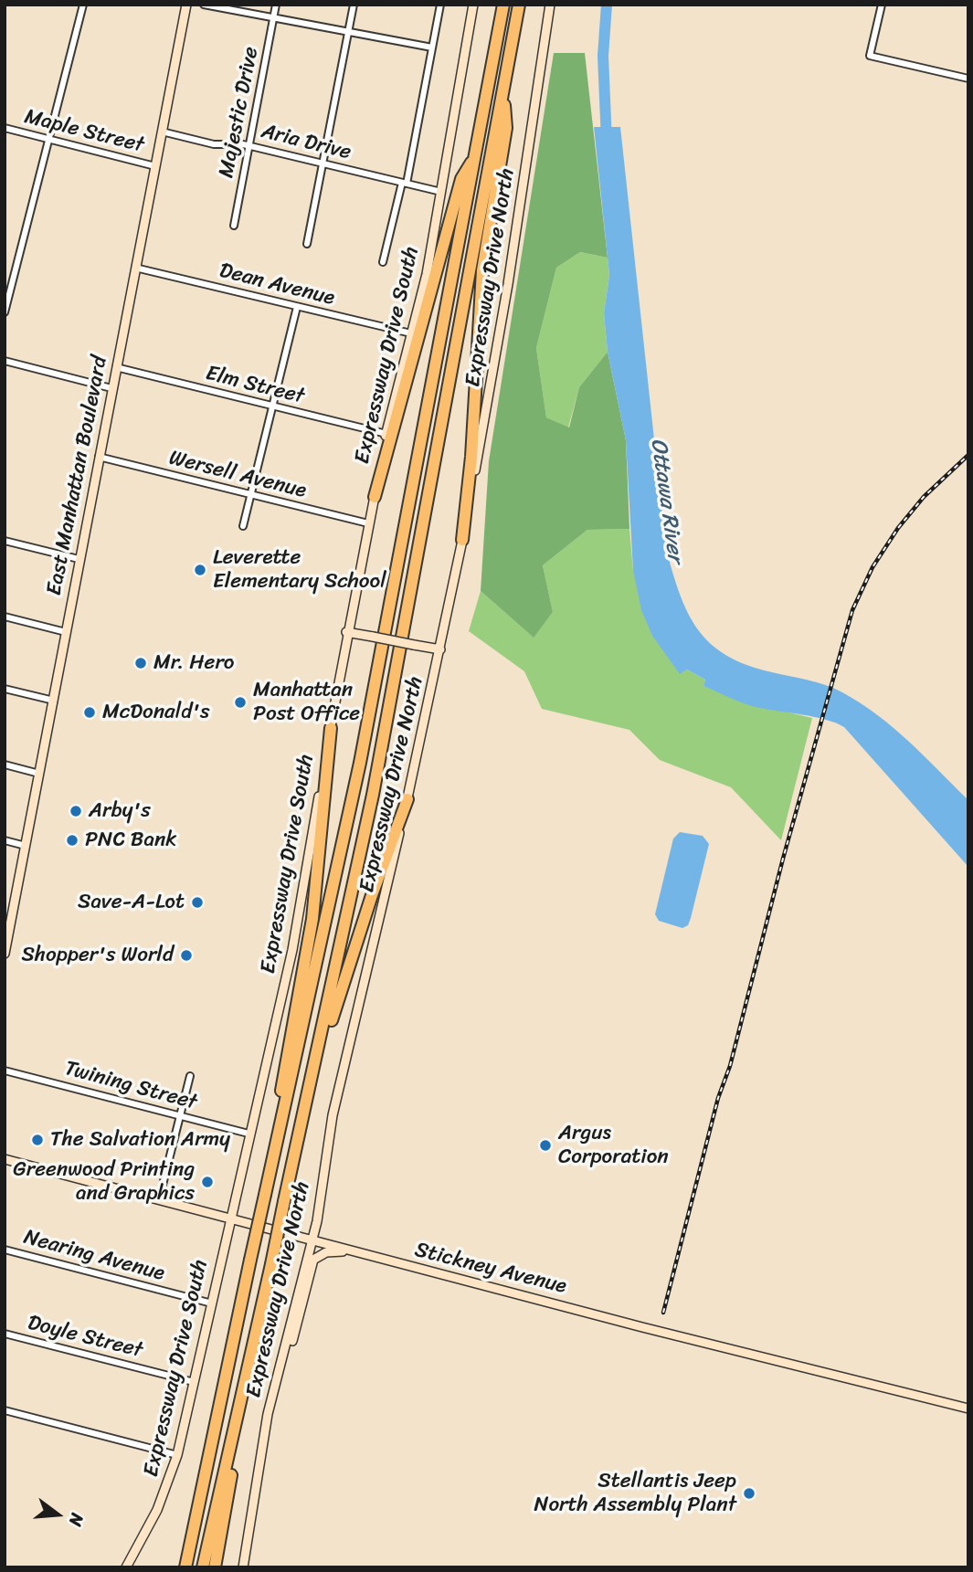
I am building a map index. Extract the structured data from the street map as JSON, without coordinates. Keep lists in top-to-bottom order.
{
  "streets": {
    "main road": [
      "Expressway Drive North",
      "Expressway Drive South",
      "East Manhattan Boulevard",
      "Stickney Avenue"
    ],
    "street": [
      "Majestic Drive",
      "Maple Street",
      "Aria Drive",
      "Dean Avenue",
      "Elm Street",
      "Wersell Avenue",
      "Twining Street",
      "Nearing Avenue",
      "Doyle Street"
    ]
  },
  "crossings": [
    ["Majestic Drive", "Aria Drive"],
    ["Maple Street", "East Manhattan Boulevard"],
    ["Aria Drive", "Expressway Drive South"],
    ["Aria Drive", "East Manhattan Boulevard"],
    ["Expressway Drive North", "Stickney Avenue"],
    ["Dean Avenue", "Expressway Drive South"],
    ["Dean Avenue", "East Manhattan Boulevard"],
    ["Expressway Drive South", "Elm Street"],
    ["Expressway Drive South", "Wersell Avenue"],
    ["Expressway Drive South", "Twining Street"],
    ["Expressway Drive South", "Nearing Avenue"],
    ["Expressway Drive South", "Stickney Avenue"],
    ["Expressway Drive South", "Doyle Street"],
    ["Elm Street", "East Manhattan Boulevard"],
    ["Wersell Avenue", "East Manhattan Boulevard"]
  ],
  "water": ["Ottawa River"],
  "places": [
    "Leverette Elementary School",
    "Mr. Hero",
    "Manhattan Post Office",
    "McDonald's",
    "Arby's",
    "PNC Bank",
    "Save-A-Lot",
    "Shopper's World",
    "The Salvation Army",
    "Argus Corporation",
    "Greenwood Printing and Graphics",
    "Stellantis Jeep North Assembly Plant"
  ],
  "north": "right"
}
